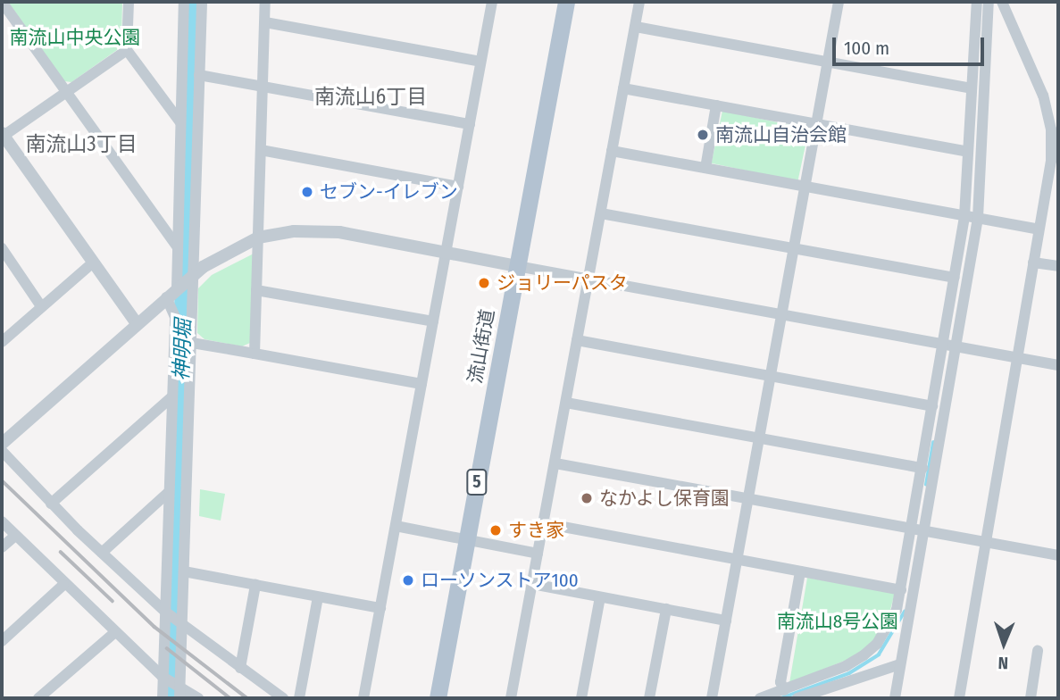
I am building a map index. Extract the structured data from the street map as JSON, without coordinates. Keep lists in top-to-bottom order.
{
  "streets": {
    "main road": ["流山街道", "5"]
  },
  "districts": ["南流山6丁目", "南流山3丁目"],
  "water": ["神明堀"],
  "parks": ["南流山中央公園", "南流山8号公園"],
  "places": [
    "南流山自治会館",
    "セブン-イレブン",
    "ジョリーパスタ",
    "なかよし保育園",
    "すき家",
    "ローソンストア100"
  ],
  "scale_bar": "100 m",
  "north": "bottom"
}
